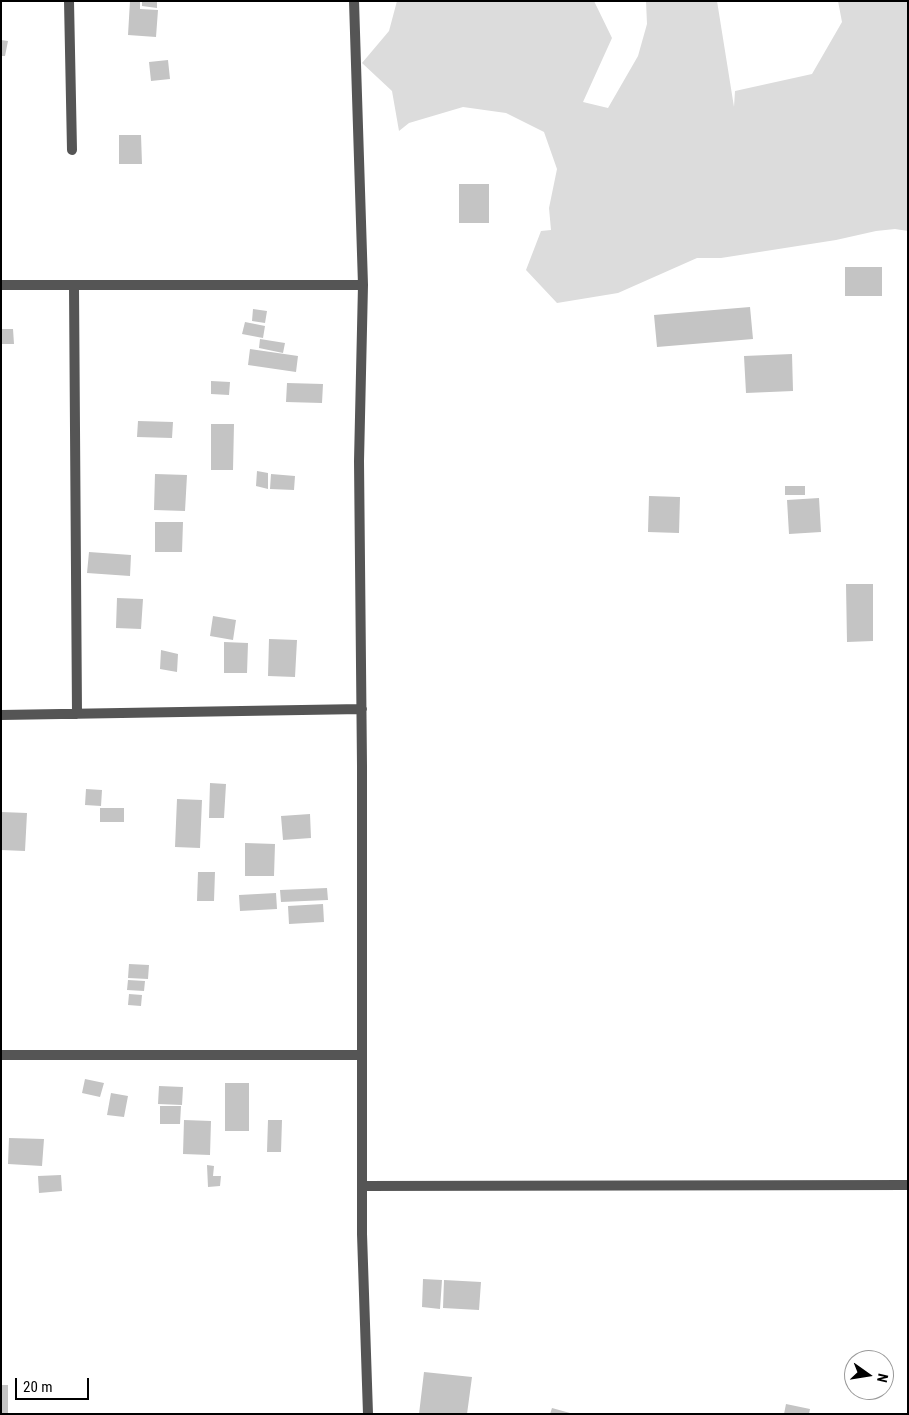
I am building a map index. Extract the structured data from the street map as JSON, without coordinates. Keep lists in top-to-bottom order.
{
  "scale_bar": "20 m",
  "north": "right"
}
